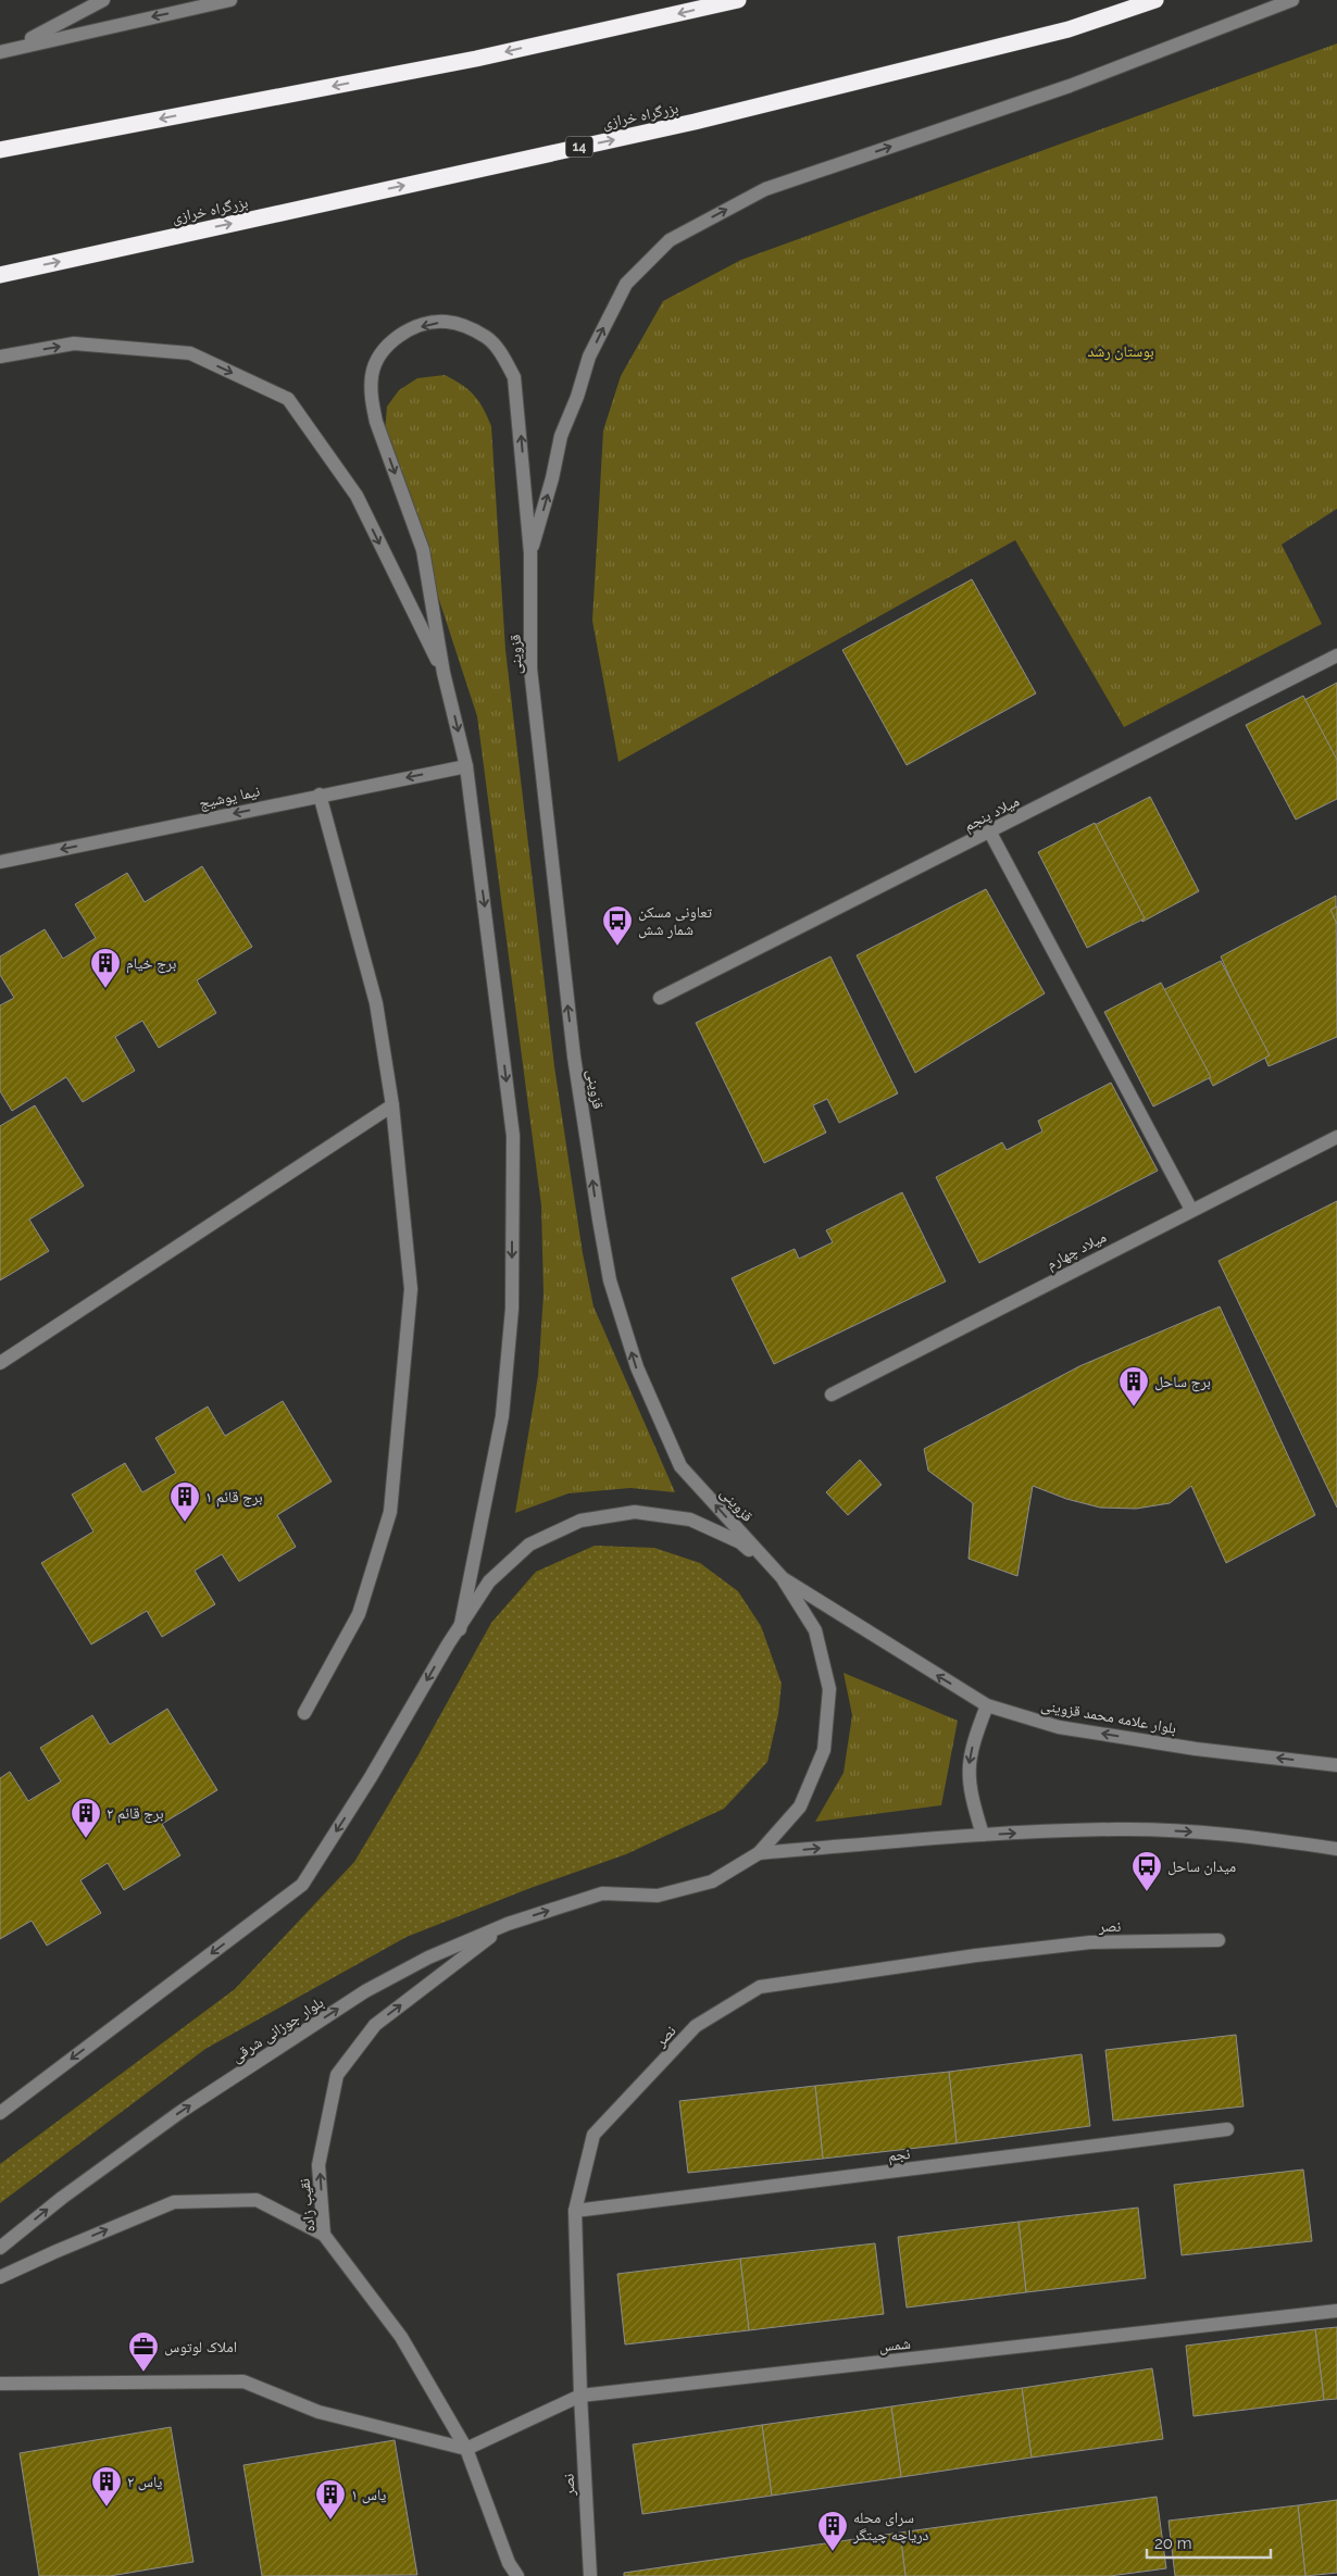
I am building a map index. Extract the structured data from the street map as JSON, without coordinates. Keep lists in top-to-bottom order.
{
  "streets": {
    "highway": ["بزرگراه خرازی", "14"],
    "street": [
      "قزوینی",
      "نیما یوشیج",
      "میلاد پنجم",
      "میلاد چهارم",
      "بلوار علامه محمد قزوینی",
      "نصر",
      "بلوار جوزانی شرقی",
      "نجم",
      "نقیب زاده",
      "شمس"
    ]
  },
  "crossings": [
    ["قزوینی", "بلوار علامه محمد قزوینی"],
    ["نصر", "نجم"],
    ["نصر", "شمس"],
    ["بلوار جوزانی شرقی", "نقیب زاده"],
    ["نقیب زاده", "شمس"]
  ],
  "one_way": ["نیما یوشیج", "نقیب زاده"],
  "parks": ["بوستان رشد"],
  "places": {
    "bus stop": ["تعاونی مسکن شمار شش", "میدان ساحل"],
    "building": [
      "برج خیام",
      "برج ساحل",
      "برج قائم ۱",
      "برج قائم ۲",
      "یاس ۲",
      "یاس ۱",
      "سرای محله دریاچه چیتگر"
    ],
    "office": ["املاک لوتوس"]
  },
  "scale_bar": "20 m"
}
